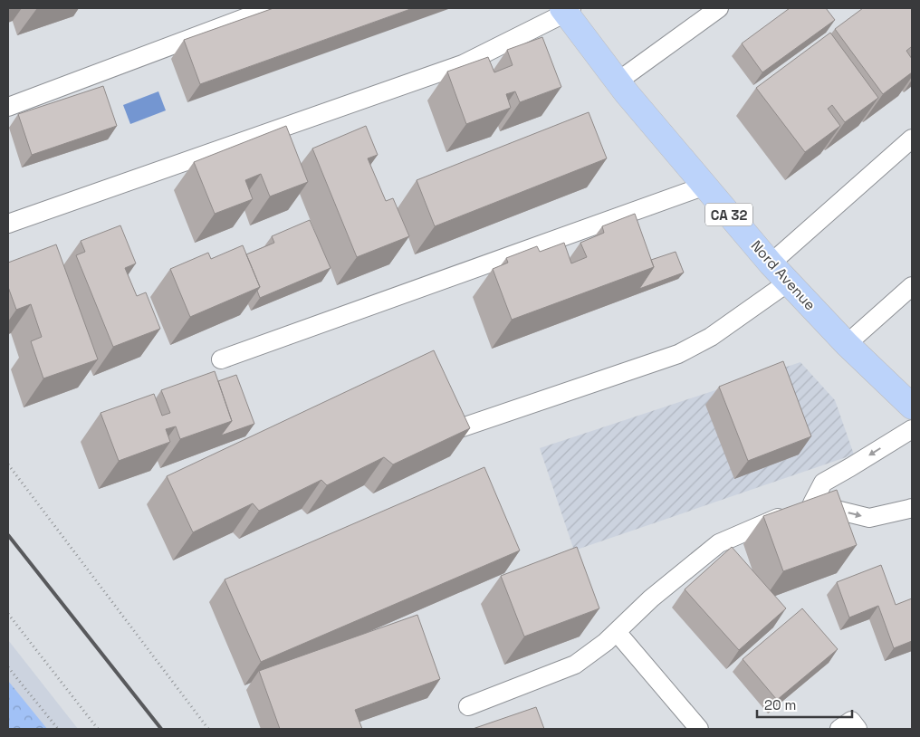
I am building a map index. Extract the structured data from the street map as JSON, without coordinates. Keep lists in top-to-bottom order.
{
  "streets": {
    "main road": ["CA 32", "Nord Avenue"]
  },
  "scale_bar": "20 m"
}
